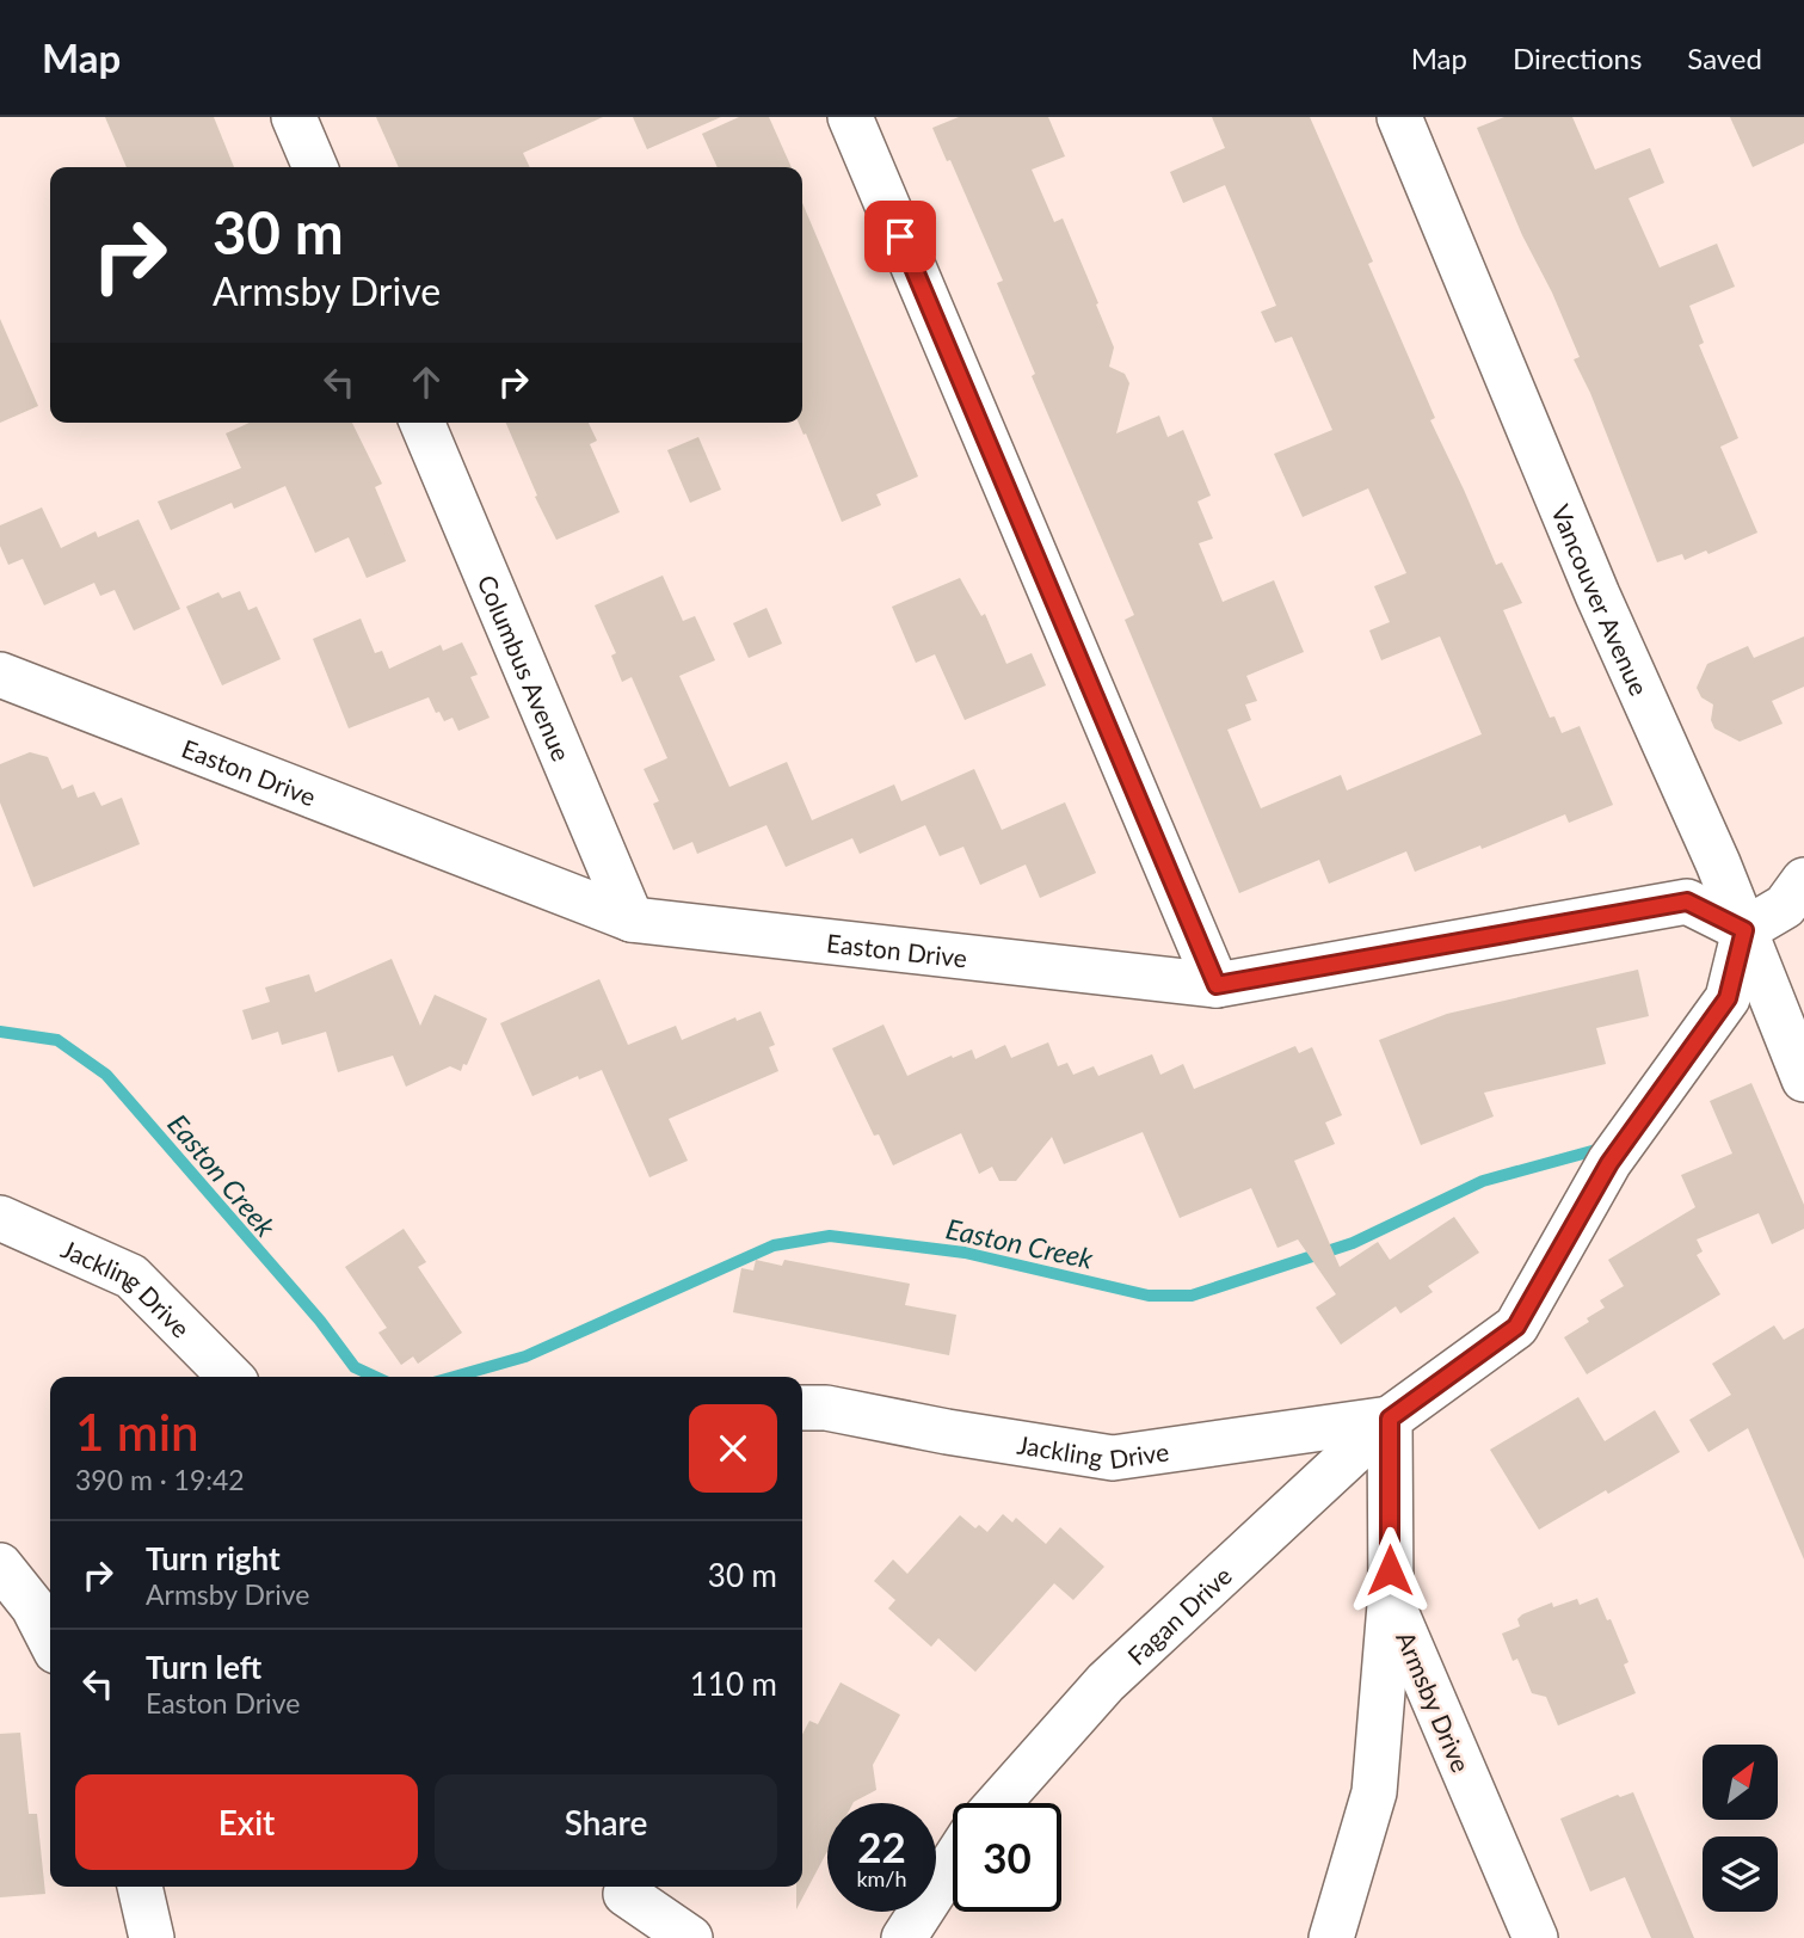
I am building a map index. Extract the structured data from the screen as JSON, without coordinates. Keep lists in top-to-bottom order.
{
  "streets": {
    "street": [
      "Vancouver Avenue",
      "Columbus Avenue",
      "Easton Drive",
      "Jackling Drive",
      "Fagan Drive",
      "Armsby Drive"
    ]
  },
  "crossings": [
    ["Vancouver Avenue", "Easton Drive"],
    ["Columbus Avenue", "Easton Drive"],
    ["Jackling Drive", "Fagan Drive"],
    ["Jackling Drive", "Armsby Drive"],
    ["Fagan Drive", "Armsby Drive"]
  ],
  "water": ["Easton Creek"],
  "north": "top right",
  "page": {
    "header": "Map",
    "nav": ["Map", "Directions", "Saved"],
    "turn": ["30 m", "Armsby Drive"],
    "heading": ["1 min", "390 m · 19:42"],
    "list": [
      {
        "name": "Turn right",
        "note": "Armsby Drive",
        "value": "30 m"
      },
      {
        "name": "Turn left",
        "note": "Easton Drive",
        "value": "110 m"
      }
    ],
    "buttons": ["Exit", "Share"],
    "speed": "22 km/h",
    "limit": "30"
  }
}
